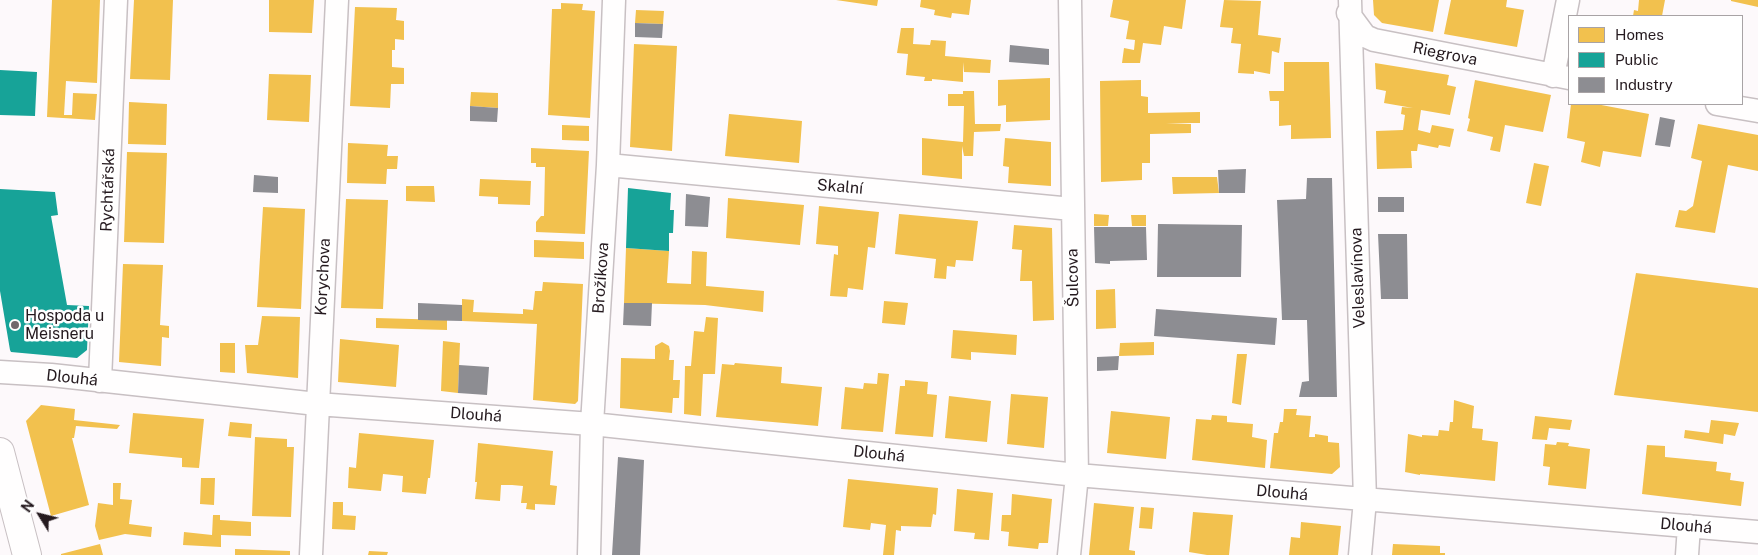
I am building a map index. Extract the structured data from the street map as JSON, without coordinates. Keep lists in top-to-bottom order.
{
  "streets": {
    "street": [
      "Riegrova",
      "Skalní",
      "Rychtářská",
      "Korychova",
      "Brožíkova",
      "Šulcova",
      "Veleslavínova",
      "Dlouhá"
    ]
  },
  "crossings": [
    ["Riegrova", "Veleslavínova"],
    ["Skalní", "Brožíkova"],
    ["Skalní", "Šulcova"],
    ["Rychtářská", "Dlouhá"],
    ["Korychova", "Dlouhá"],
    ["Brožíkova", "Dlouhá"],
    ["Šulcova", "Dlouhá"],
    ["Veleslavínova", "Dlouhá"]
  ],
  "places": ["Hospoda u Meisneru"],
  "legend": ["Homes", "Public", "Industry"],
  "north": "top left"
}
